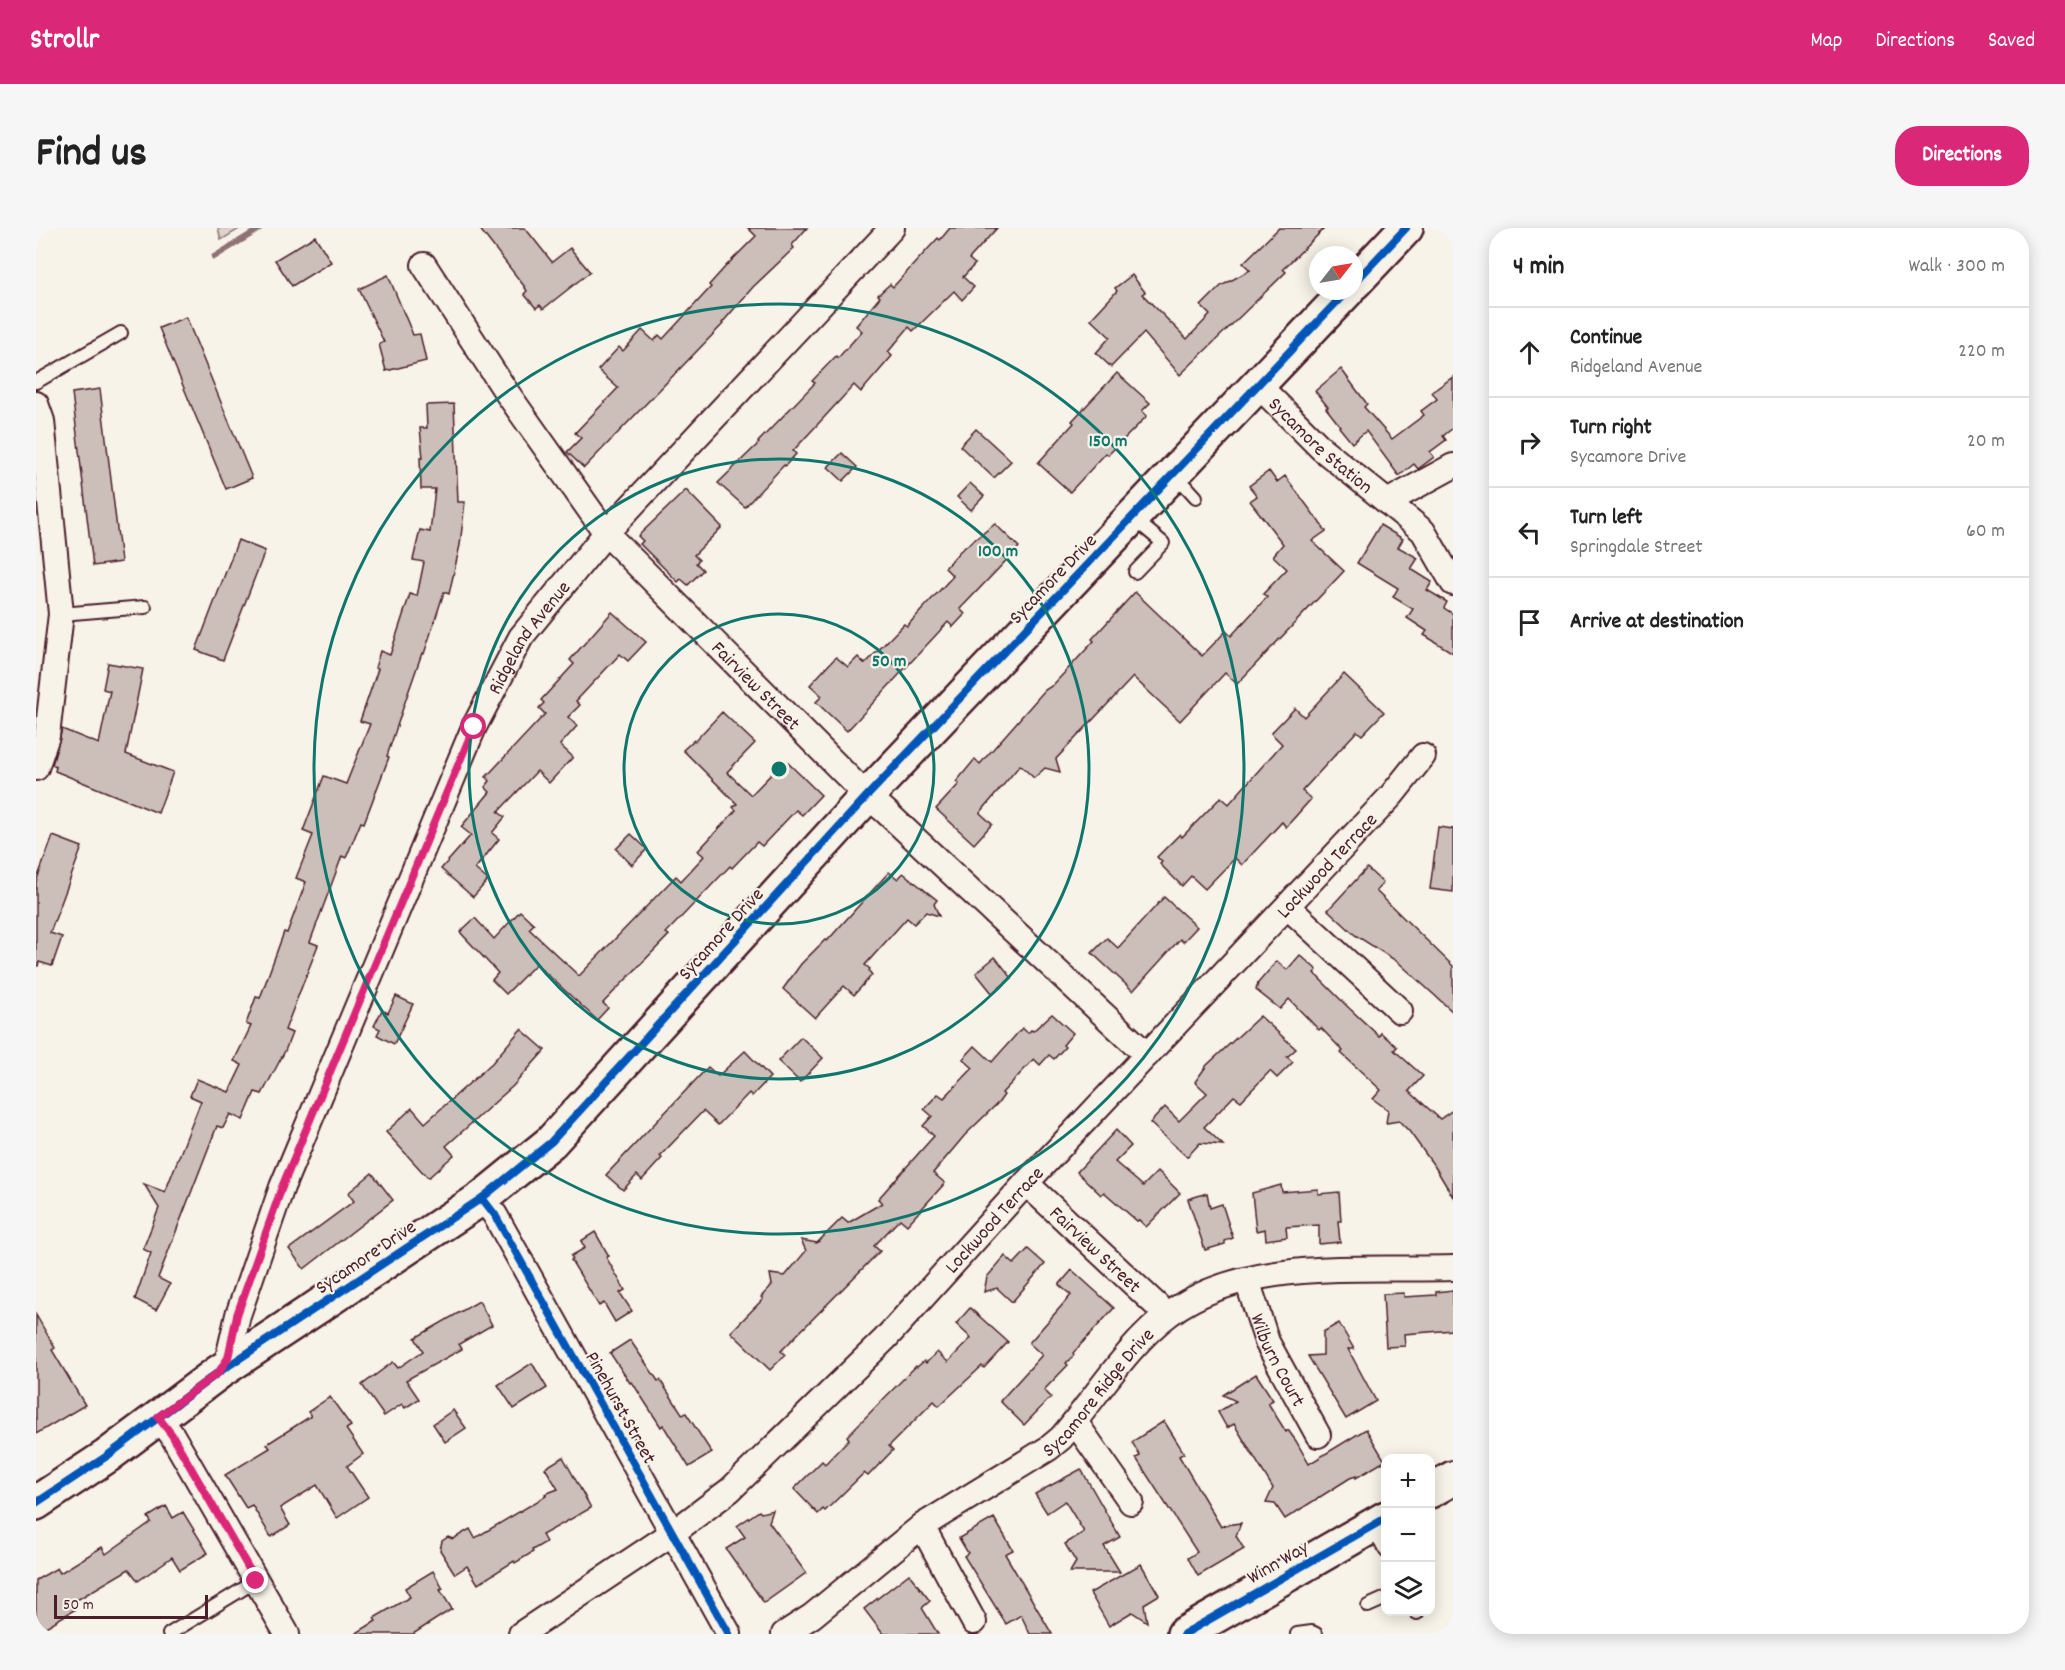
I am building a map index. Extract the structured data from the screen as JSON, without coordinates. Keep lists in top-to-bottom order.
{
  "streets": {
    "street": [
      "Sycamore Station",
      "Sycamore Drive",
      "Ridgeland Avenue",
      "Fairview Street",
      "Lockwood Terrace",
      "Wilburn Court",
      "Sycamore Ridge Drive",
      "Pinehurst Street",
      "Winn Way"
    ]
  },
  "crossings": [
    ["Sycamore Station", "Sycamore Drive"],
    ["Sycamore Drive", "Ridgeland Avenue"],
    ["Sycamore Drive", "Fairview Street"],
    ["Sycamore Drive", "Pinehurst Street"],
    ["Ridgeland Avenue", "Fairview Street"],
    ["Fairview Street", "Lockwood Terrace"],
    ["Fairview Street", "Sycamore Ridge Drive"],
    ["Lockwood Terrace", "Pinehurst Street"],
    ["Wilburn Court", "Sycamore Ridge Drive"]
  ],
  "scale_bar": "50 m",
  "north": "top right",
  "page": {
    "header": "Strollr",
    "nav": ["Map", "Directions", "Saved"],
    "title": "Find us",
    "buttons": "Directions",
    "heading": ["4 min", "Walk · 300 m"],
    "list": [
      ["Continue", "Ridgeland Avenue", "220 m"],
      ["Turn right", "Sycamore Drive", "20 m"],
      ["Turn left", "Springdale Street", "60 m"],
      "Arrive at destination"
    ],
    "map_buttons": ["+", "−"],
    "scale": "50 m"
  },
  "rings": ["150 m", "100 m", "50 m"]
}
